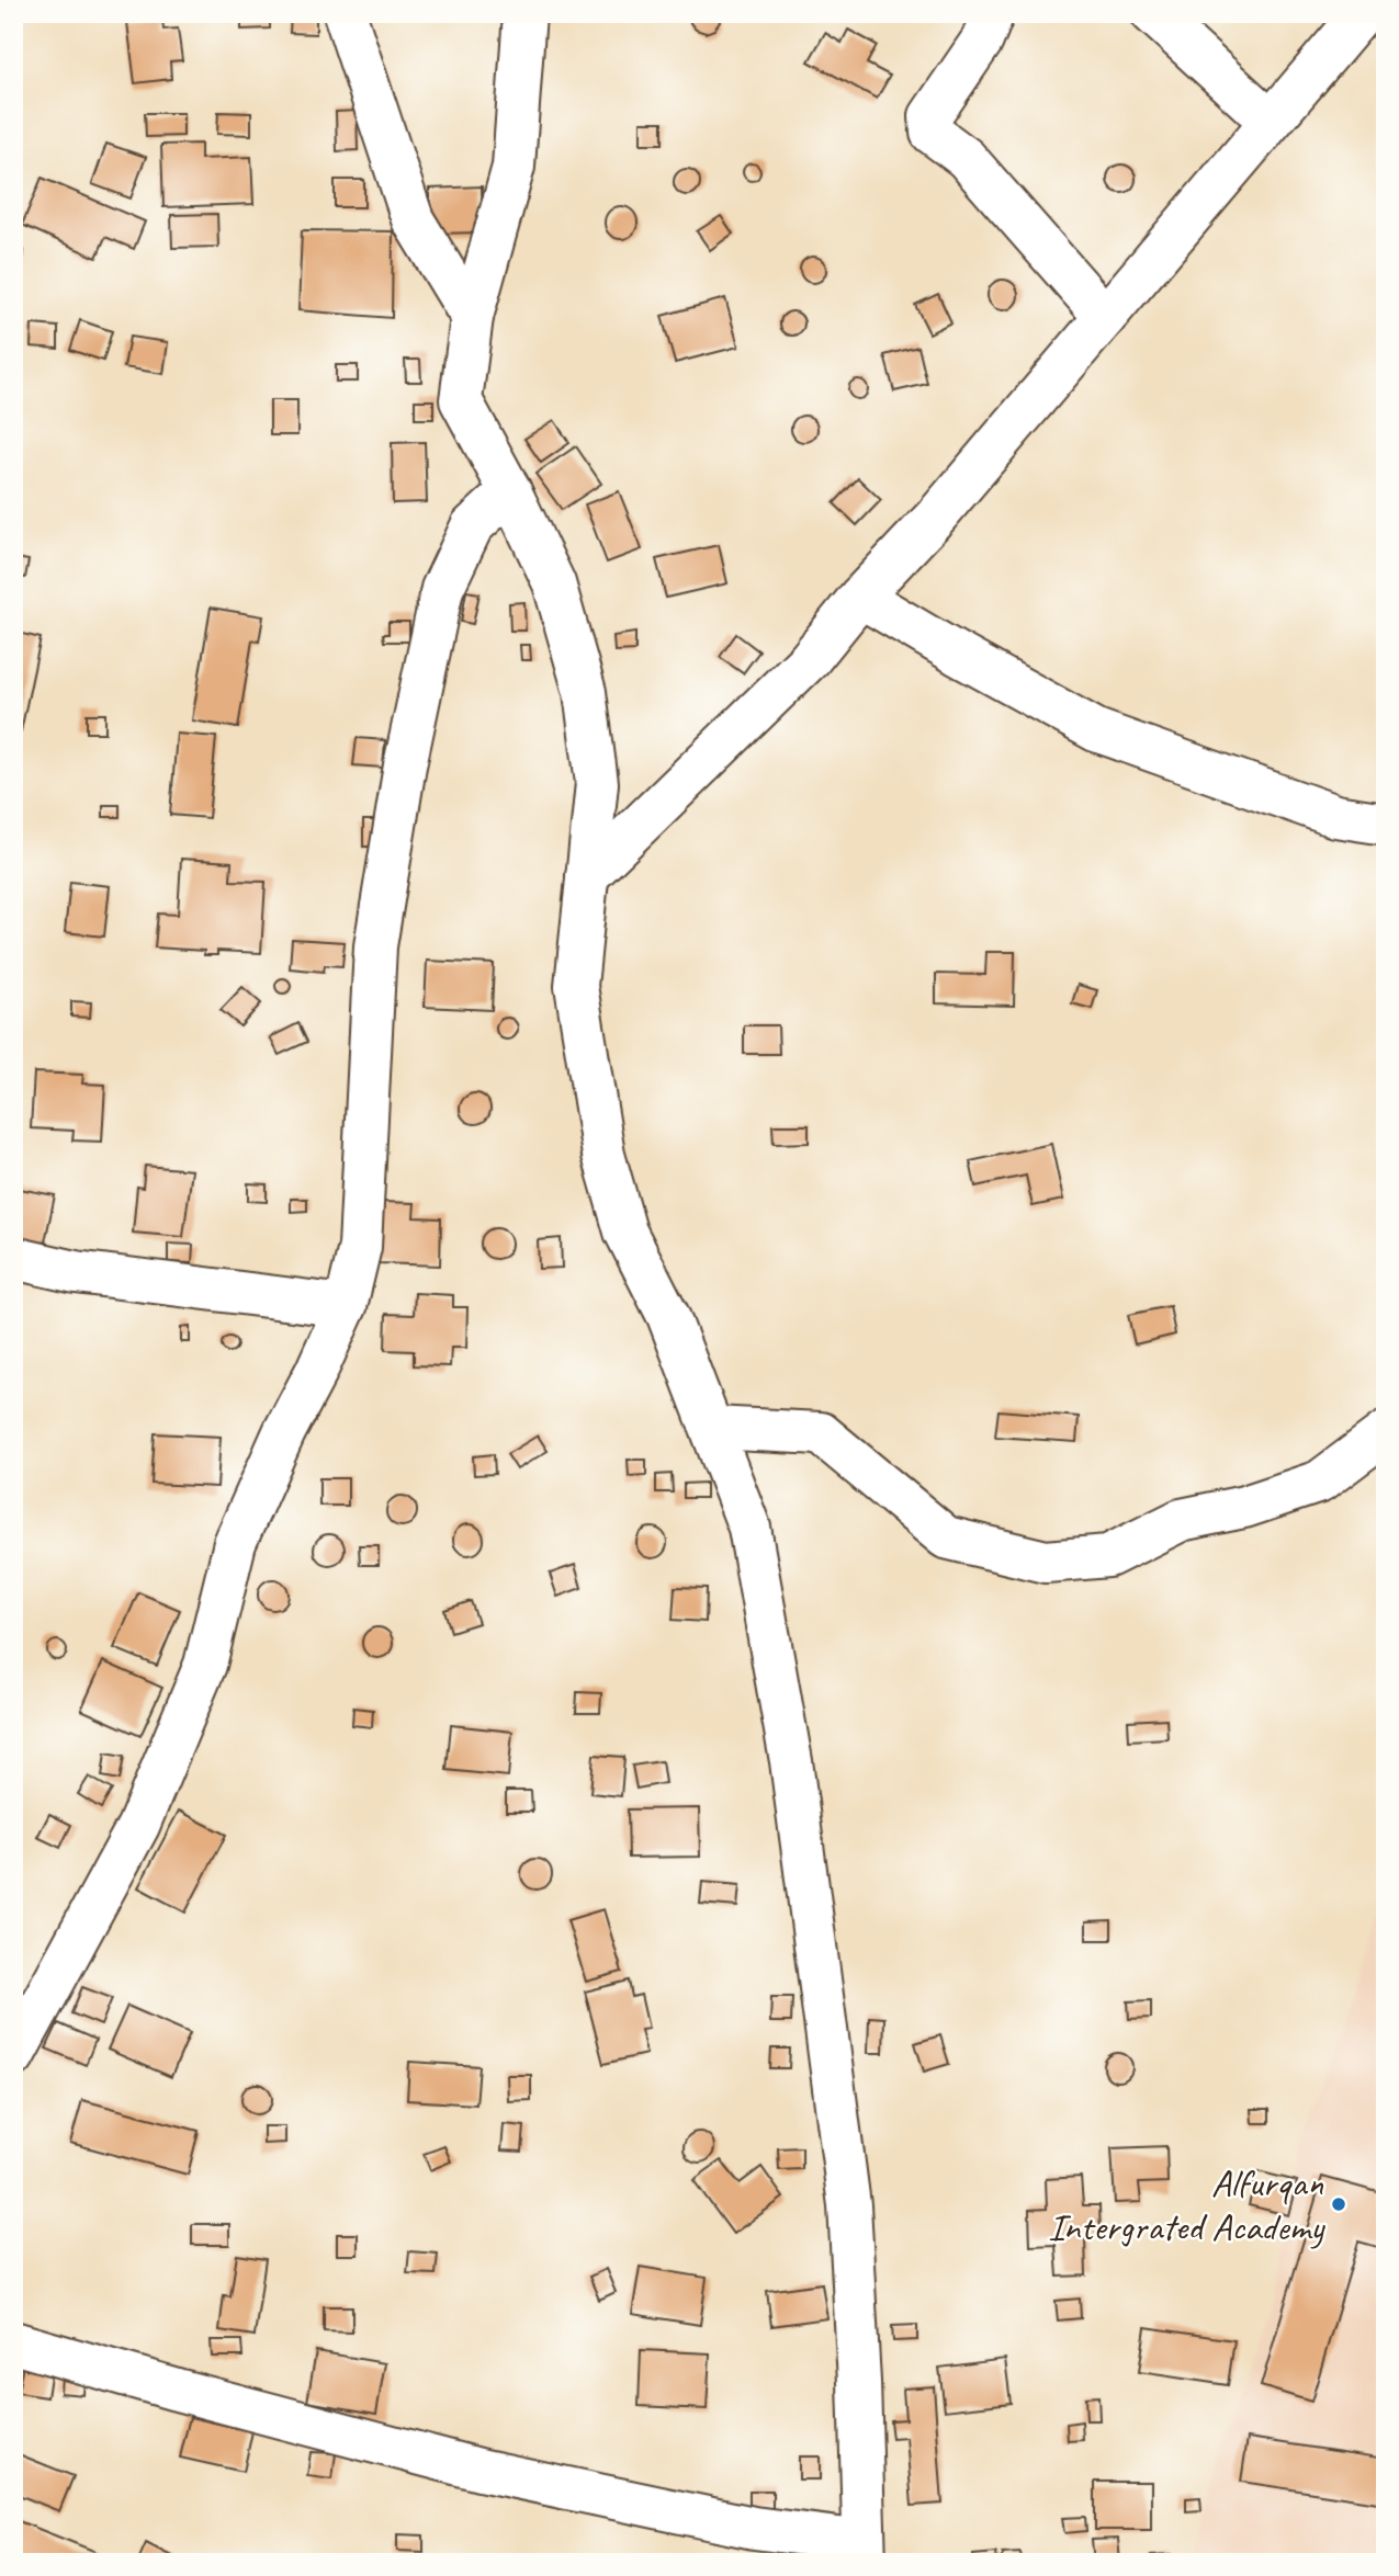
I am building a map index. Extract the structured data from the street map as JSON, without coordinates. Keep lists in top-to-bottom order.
{
  "places": ["Alfurqan Intergrated Academy"]
}
